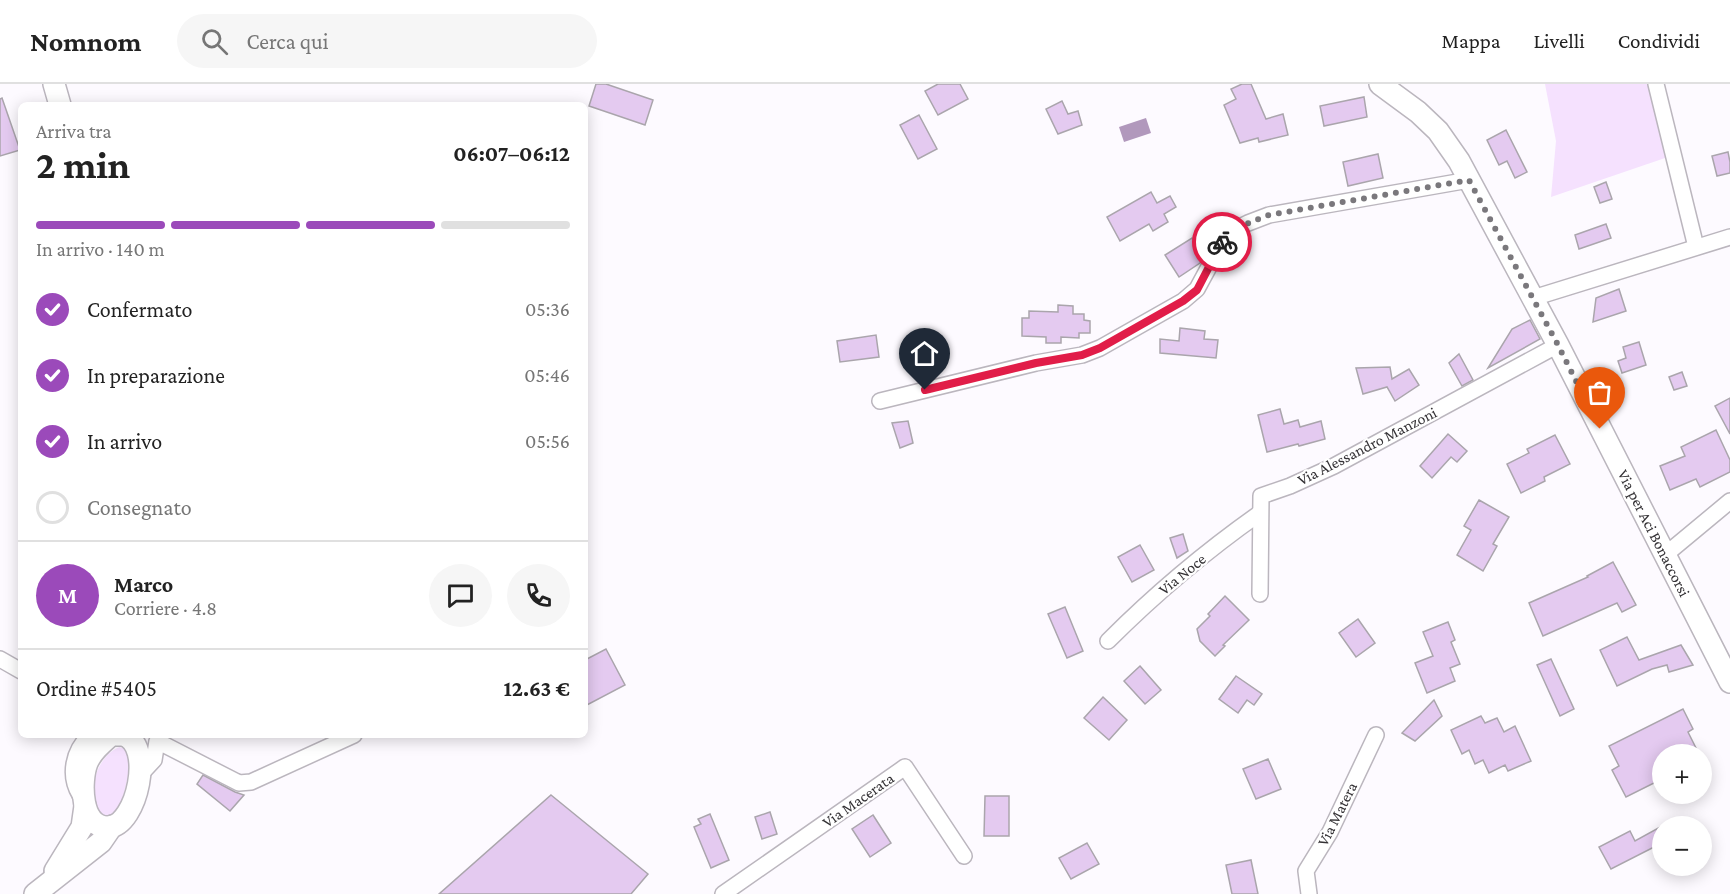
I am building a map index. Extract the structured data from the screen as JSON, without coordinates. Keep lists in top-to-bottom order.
{
  "streets": {
    "main road": ["Via per Aci Bonaccorsi"],
    "street": [
      "Via Alessandro Manzoni",
      "Via Noce",
      "Via Macerata",
      "Via Matera"
    ]
  },
  "crossings": [
    ["Via Alessandro Manzoni", "Via per Aci Bonaccorsi"],
    ["Via Alessandro Manzoni", "Via Noce"]
  ],
  "page": {
    "header": "Nomnom",
    "search": "Cerca qui",
    "nav": ["Mappa", "Livelli", "Condividi"],
    "heading": ["2 min", "Arriva tra", "06:07–06:12"],
    "panel": [
      "Marco",
      "Corriere · 4.8",
      "Ordine #5405",
      "12.63 €"
    ],
    "bar": "In arrivo · 140 m",
    "list": [
      ["Confermato", "05:36"],
      ["In preparazione", "05:46"],
      ["In arrivo", "05:56"],
      "Consegnato"
    ],
    "round": "M",
    "map_buttons": ["+", "−"]
  }
}
